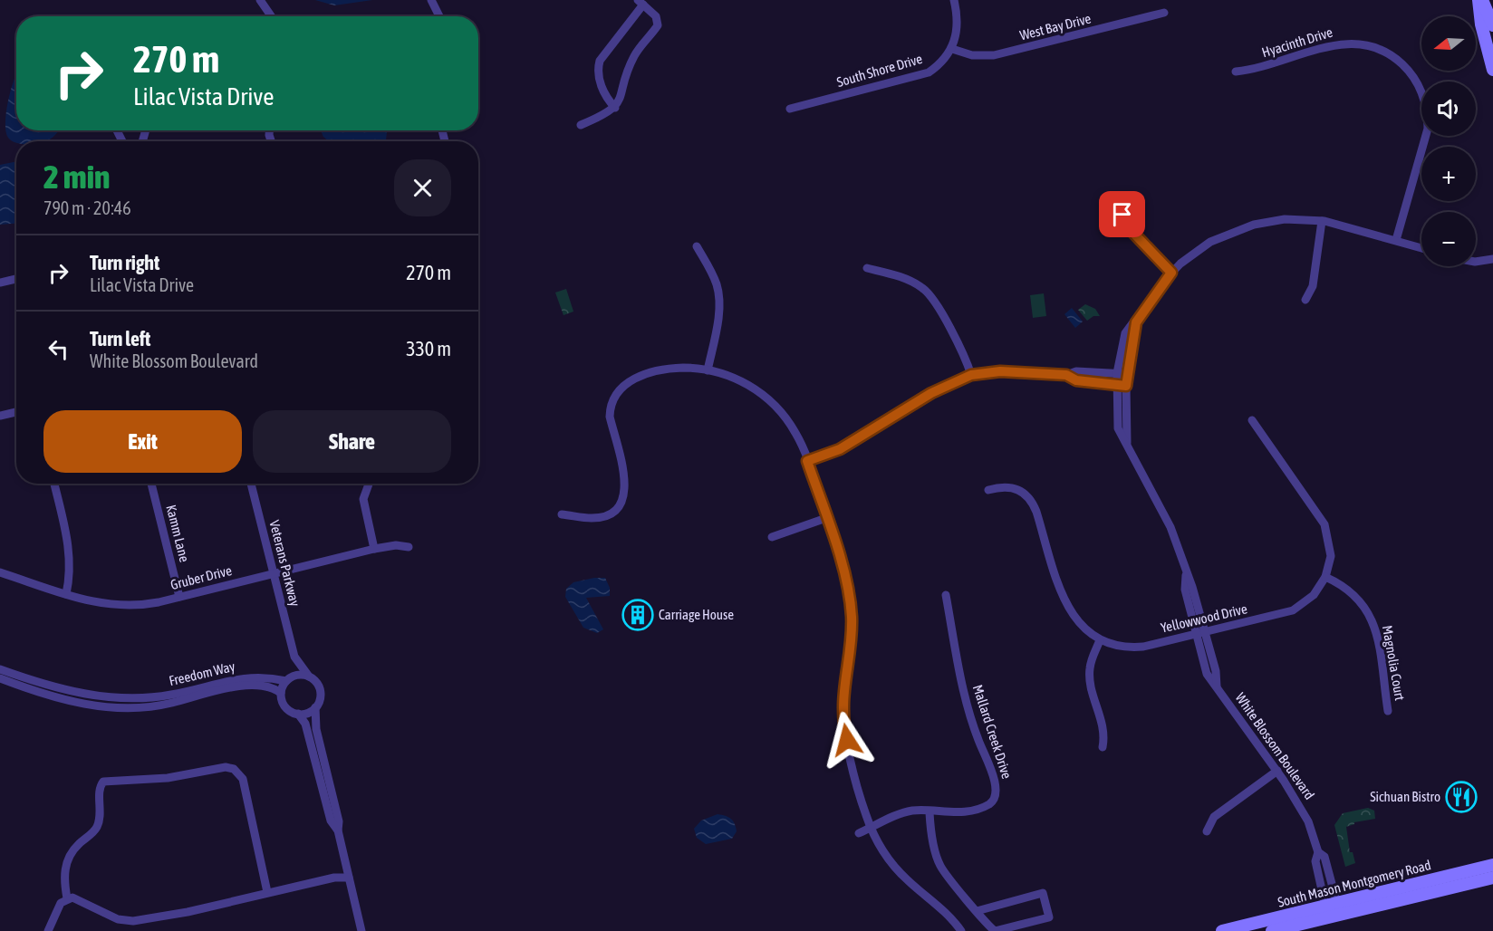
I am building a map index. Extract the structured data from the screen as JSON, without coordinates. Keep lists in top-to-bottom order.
{
  "streets": {
    "main road": ["South Mason Montgomery Road"],
    "street": [
      "West Bay Drive",
      "Hyacinth Drive",
      "South Shore Drive",
      "Kamm Lane",
      "Veterans Parkway",
      "Gruber Drive",
      "Yellowwood Drive",
      "Magnolia Court",
      "Freedom Way",
      "Mallard Creek Drive",
      "White Blossom Boulevard"
    ]
  },
  "crossings": [
    ["West Bay Drive", "South Shore Drive"],
    ["Hyacinth Drive", "White Blossom Boulevard"],
    ["Kamm Lane", "Gruber Drive"],
    ["Veterans Parkway", "Gruber Drive"],
    ["Veterans Parkway", "Freedom Way"],
    ["Yellowwood Drive", "Magnolia Court"],
    ["Yellowwood Drive", "White Blossom Boulevard"],
    ["White Blossom Boulevard", "South Mason Montgomery Road"]
  ],
  "places": {
    "building": ["Carriage House"],
    "restaurant": ["Sichuan Bistro"]
  },
  "north": "left",
  "page": {
    "map_buttons": ["+", "−"],
    "turn": ["270 m", "Lilac Vista Drive"],
    "heading": ["2 min", "790 m · 20:46"],
    "list": [
      {
        "name": "Turn right",
        "note": "Lilac Vista Drive",
        "value": "270 m"
      },
      {
        "name": "Turn left",
        "note": "White Blossom Boulevard",
        "value": "330 m"
      }
    ],
    "buttons": ["Exit", "Share"]
  }
}
